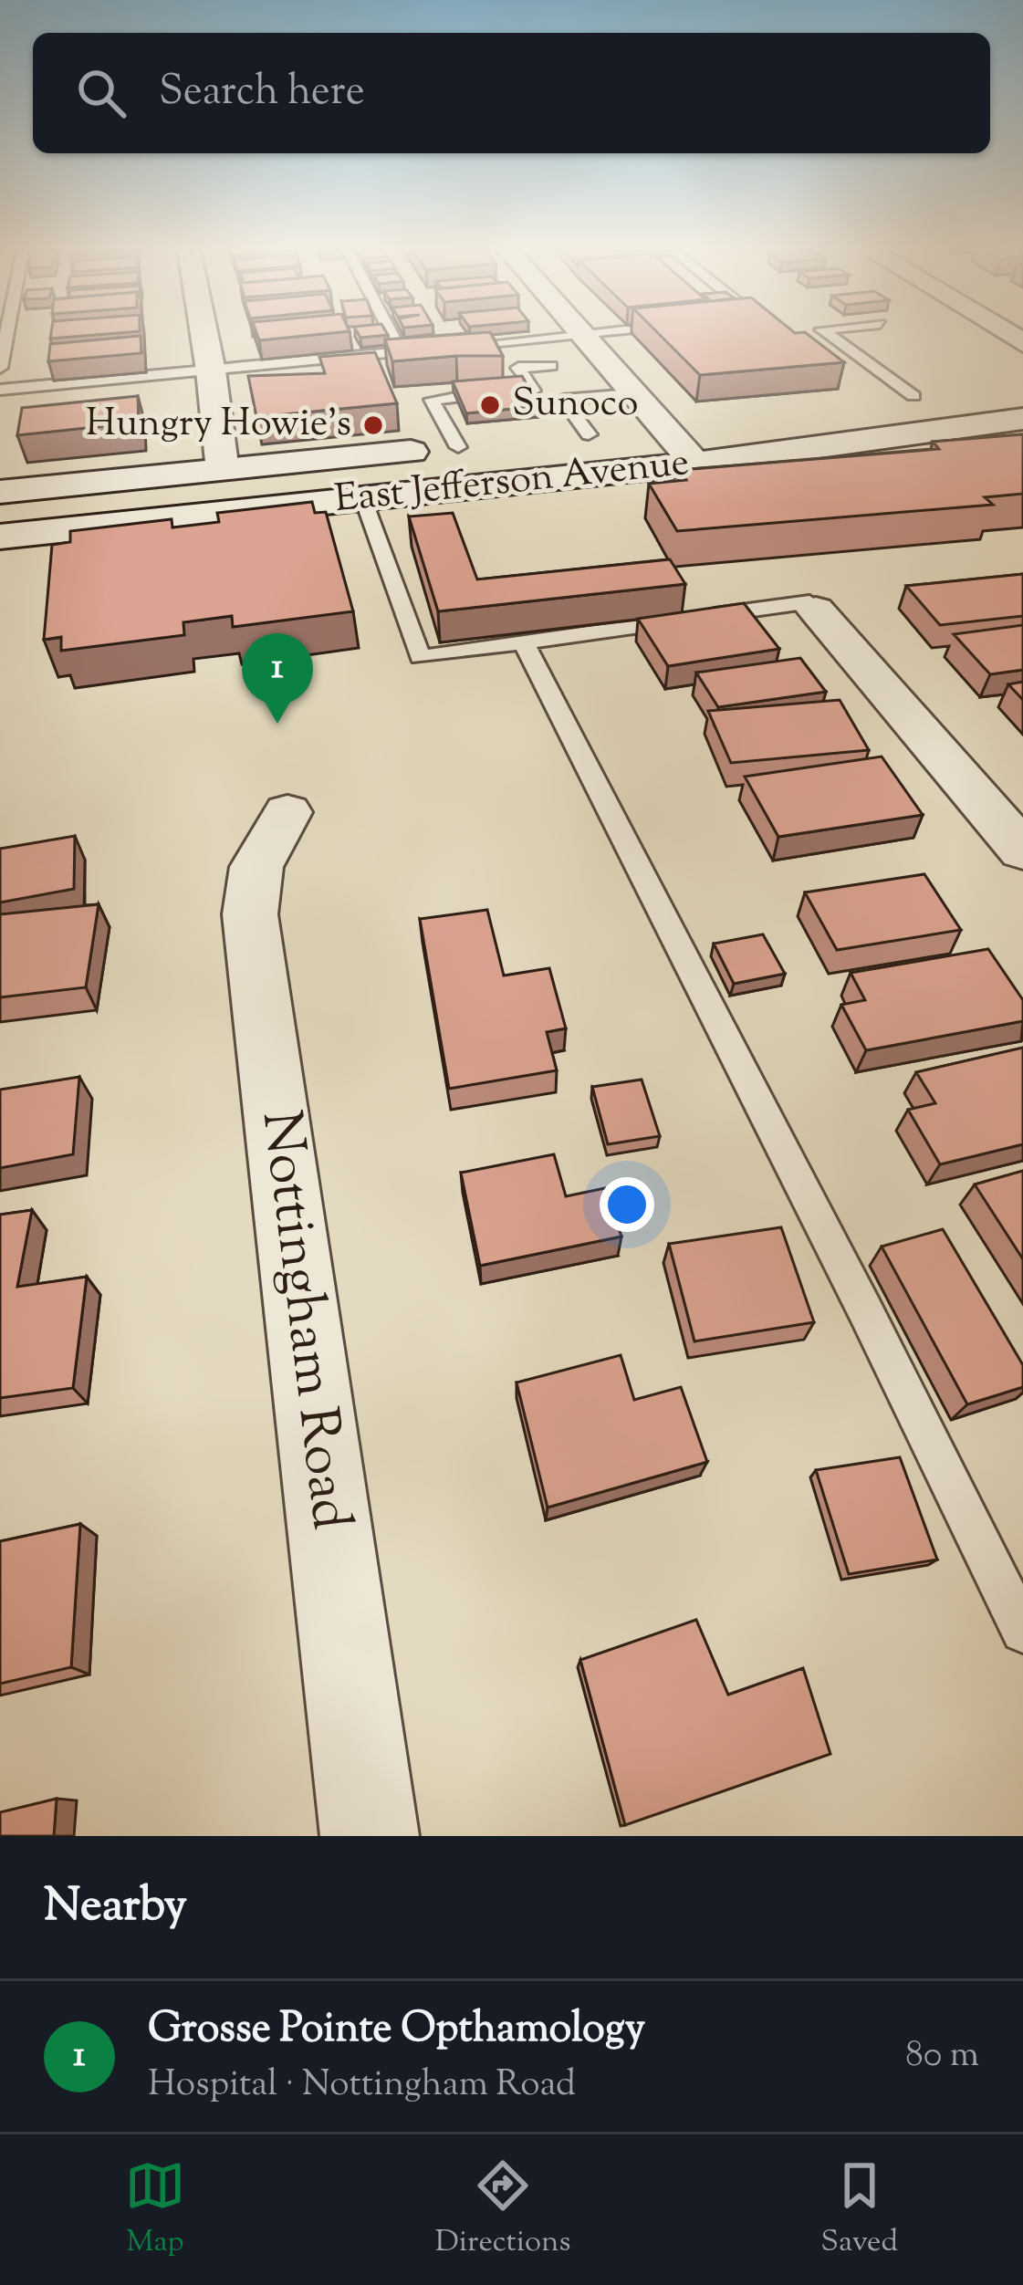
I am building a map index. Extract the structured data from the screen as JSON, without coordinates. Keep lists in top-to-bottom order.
{
  "streets": {
    "main road": ["East Jefferson Avenue"],
    "street": ["Nottingham Road"]
  },
  "places": ["Sunoco", "Hungry Howie's"],
  "page": {
    "search": "Search here",
    "pins": "1",
    "heading": "Nearby",
    "list": [
      {
        "mark": "1",
        "name": "Grosse Pointe Opthamology",
        "note": "Hospital · Nottingham Road",
        "value": "80 m"
      }
    ],
    "nav": ["Map", "Directions", "Saved"]
  }
}
